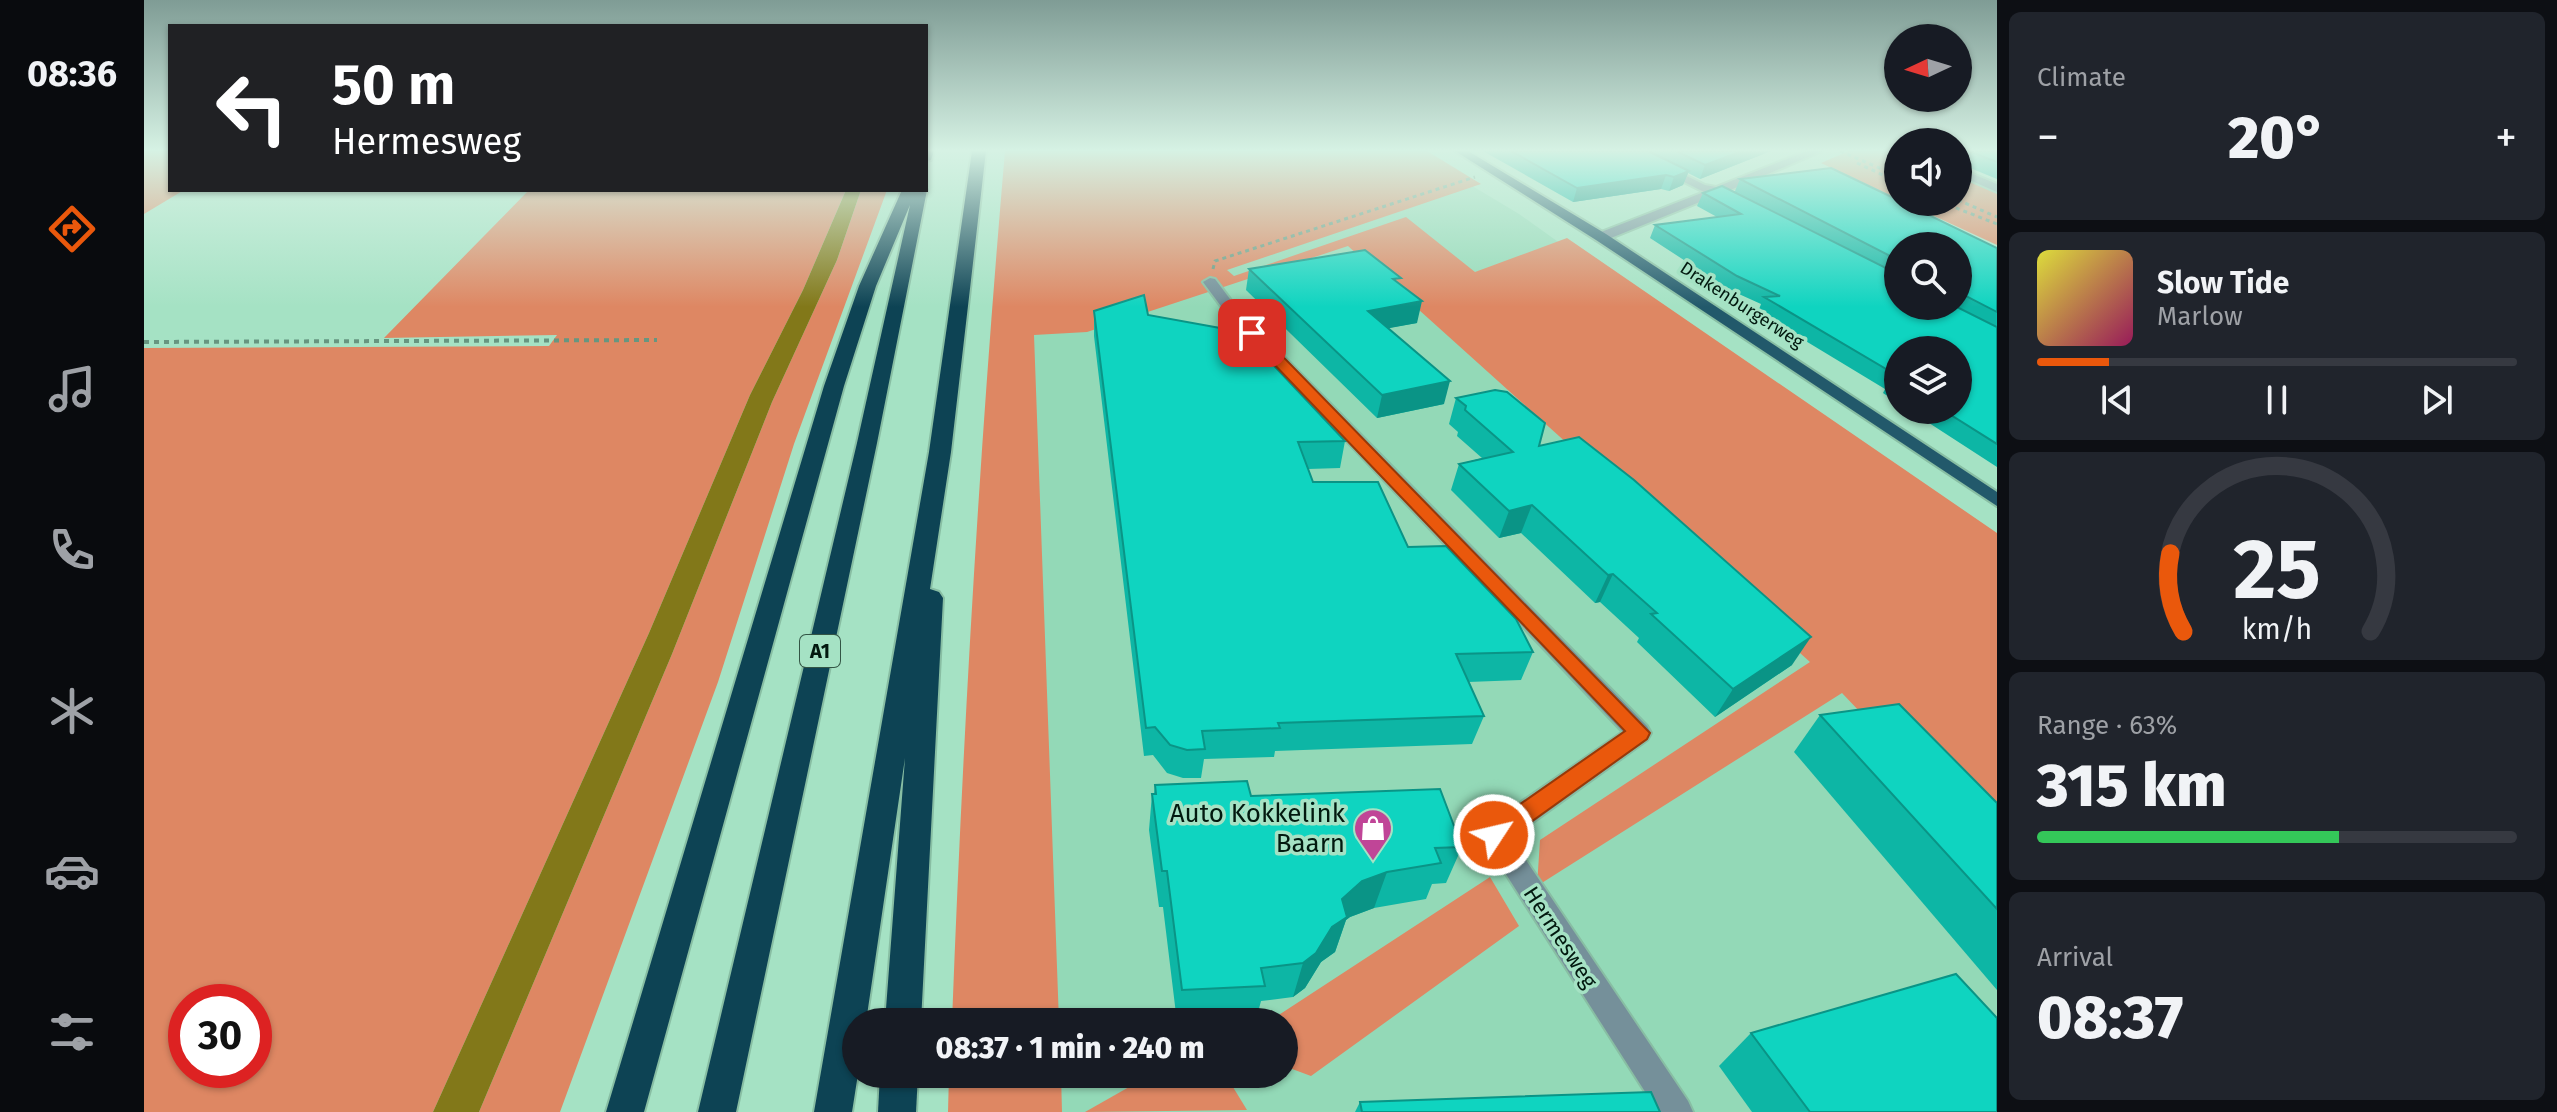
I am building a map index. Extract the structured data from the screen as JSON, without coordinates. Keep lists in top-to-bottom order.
{
  "streets": {
    "highway": ["A1"],
    "main road": ["Drakenburgerweg"],
    "street": ["Hermesweg"]
  },
  "places": {
    "shop": ["Auto Kokkelink Baarn"]
  },
  "north": "left",
  "page": {
    "tabs": "08:36",
    "tile": [
      "Climate",
      ["Range · 63%", "315 km"],
      ["Arrival", "08:37"]
    ],
    "turn": ["50 m", "Hermesweg"],
    "heat": ["−", "20°", "+"],
    "song": ["Slow Tide", "Marlow"],
    "limit": "30",
    "trip": "08:37 · 1 min · 240 m",
    "gauge": ["25", "km/h"]
  }
}
